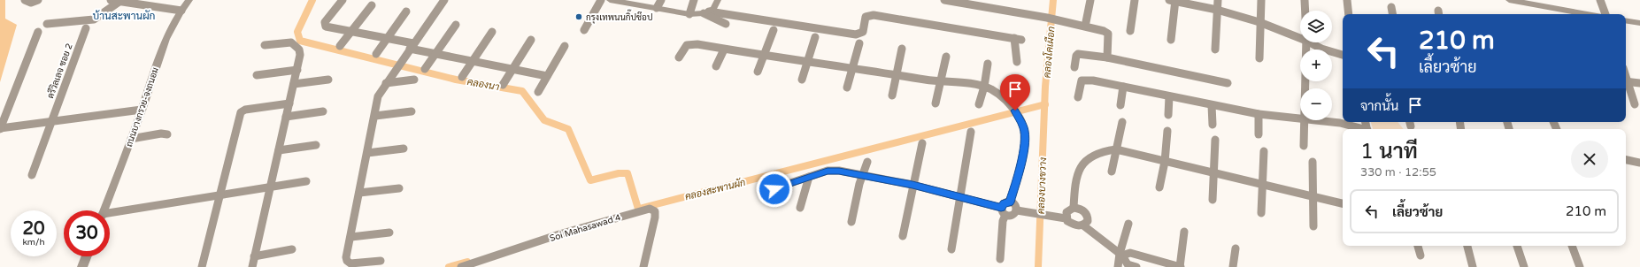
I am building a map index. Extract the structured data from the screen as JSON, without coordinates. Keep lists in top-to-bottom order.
{
  "streets": {
    "street": ["ดรีวิลเลจ ซอย 2", "ถนนบางกรวย-จงถนอม", "Soi Mahasawad 4"]
  },
  "districts": ["บ้านสะพานผัก"],
  "water": [
    "คลองโคเผือก",
    "คลองนา",
    "คลองบางขวาง",
    "คลองสะพานผัก"
  ],
  "places": ["กรุงเทพนนกิ๊ปช๊อป"],
  "page": {
    "map_buttons": ["+", "−"],
    "turn": ["210 m", "เลี้ยวซ้าย"],
    "then": "จากนั้น",
    "heading": ["1 นาที", "330 m · 12:55"],
    "list": [
      {
        "name": "เลี้ยวซ้าย",
        "value": "210 m"
      }
    ],
    "speed": "20 km/h",
    "limit": "30"
  }
}
